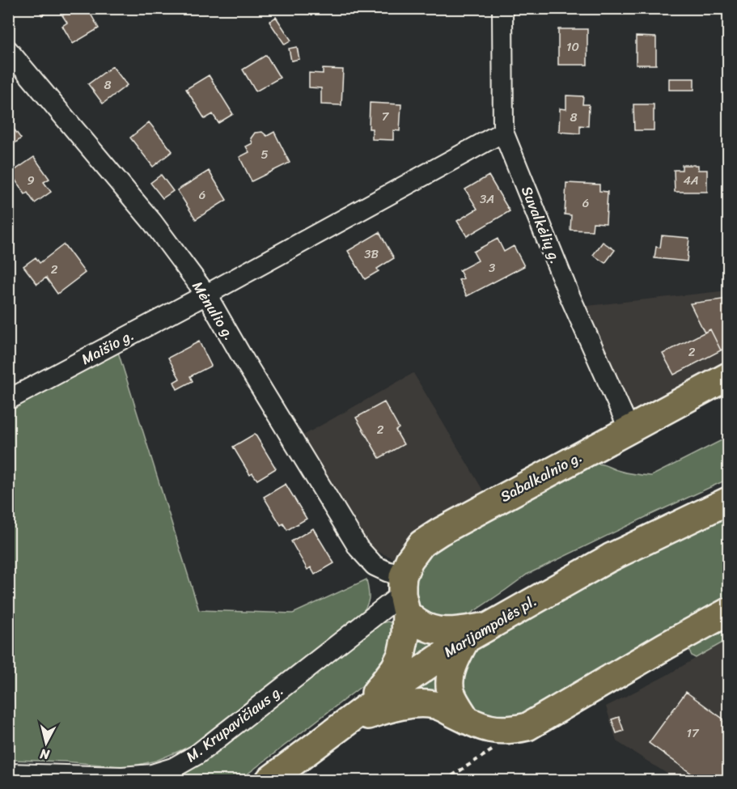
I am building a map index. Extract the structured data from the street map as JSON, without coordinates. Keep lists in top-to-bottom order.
{
  "streets": {
    "main road": ["Sabalkalnio g.", "Marijampolės pl."],
    "street": [
      "Suvalkėlių g.",
      "Mėnulio g.",
      "Maišio g.",
      "M. Krupavičiaus g."
    ]
  },
  "crossings": [
    ["Suvalkėlių g.", "Maišio g."],
    ["Suvalkėlių g.", "Sabalkalnio g."],
    ["Mėnulio g.", "Maišio g."],
    ["Mėnulio g.", "Sabalkalnio g."],
    ["Mėnulio g.", "M. Krupavičiaus g."],
    ["Sabalkalnio g.", "M. Krupavičiaus g."]
  ],
  "house_numbers": [
    "10",
    "8",
    "7",
    "8",
    "5",
    "9",
    "4A",
    "6",
    "3A",
    "6",
    "3B",
    "3",
    "2",
    "2",
    "2",
    "17"
  ],
  "north": "bottom"
}
